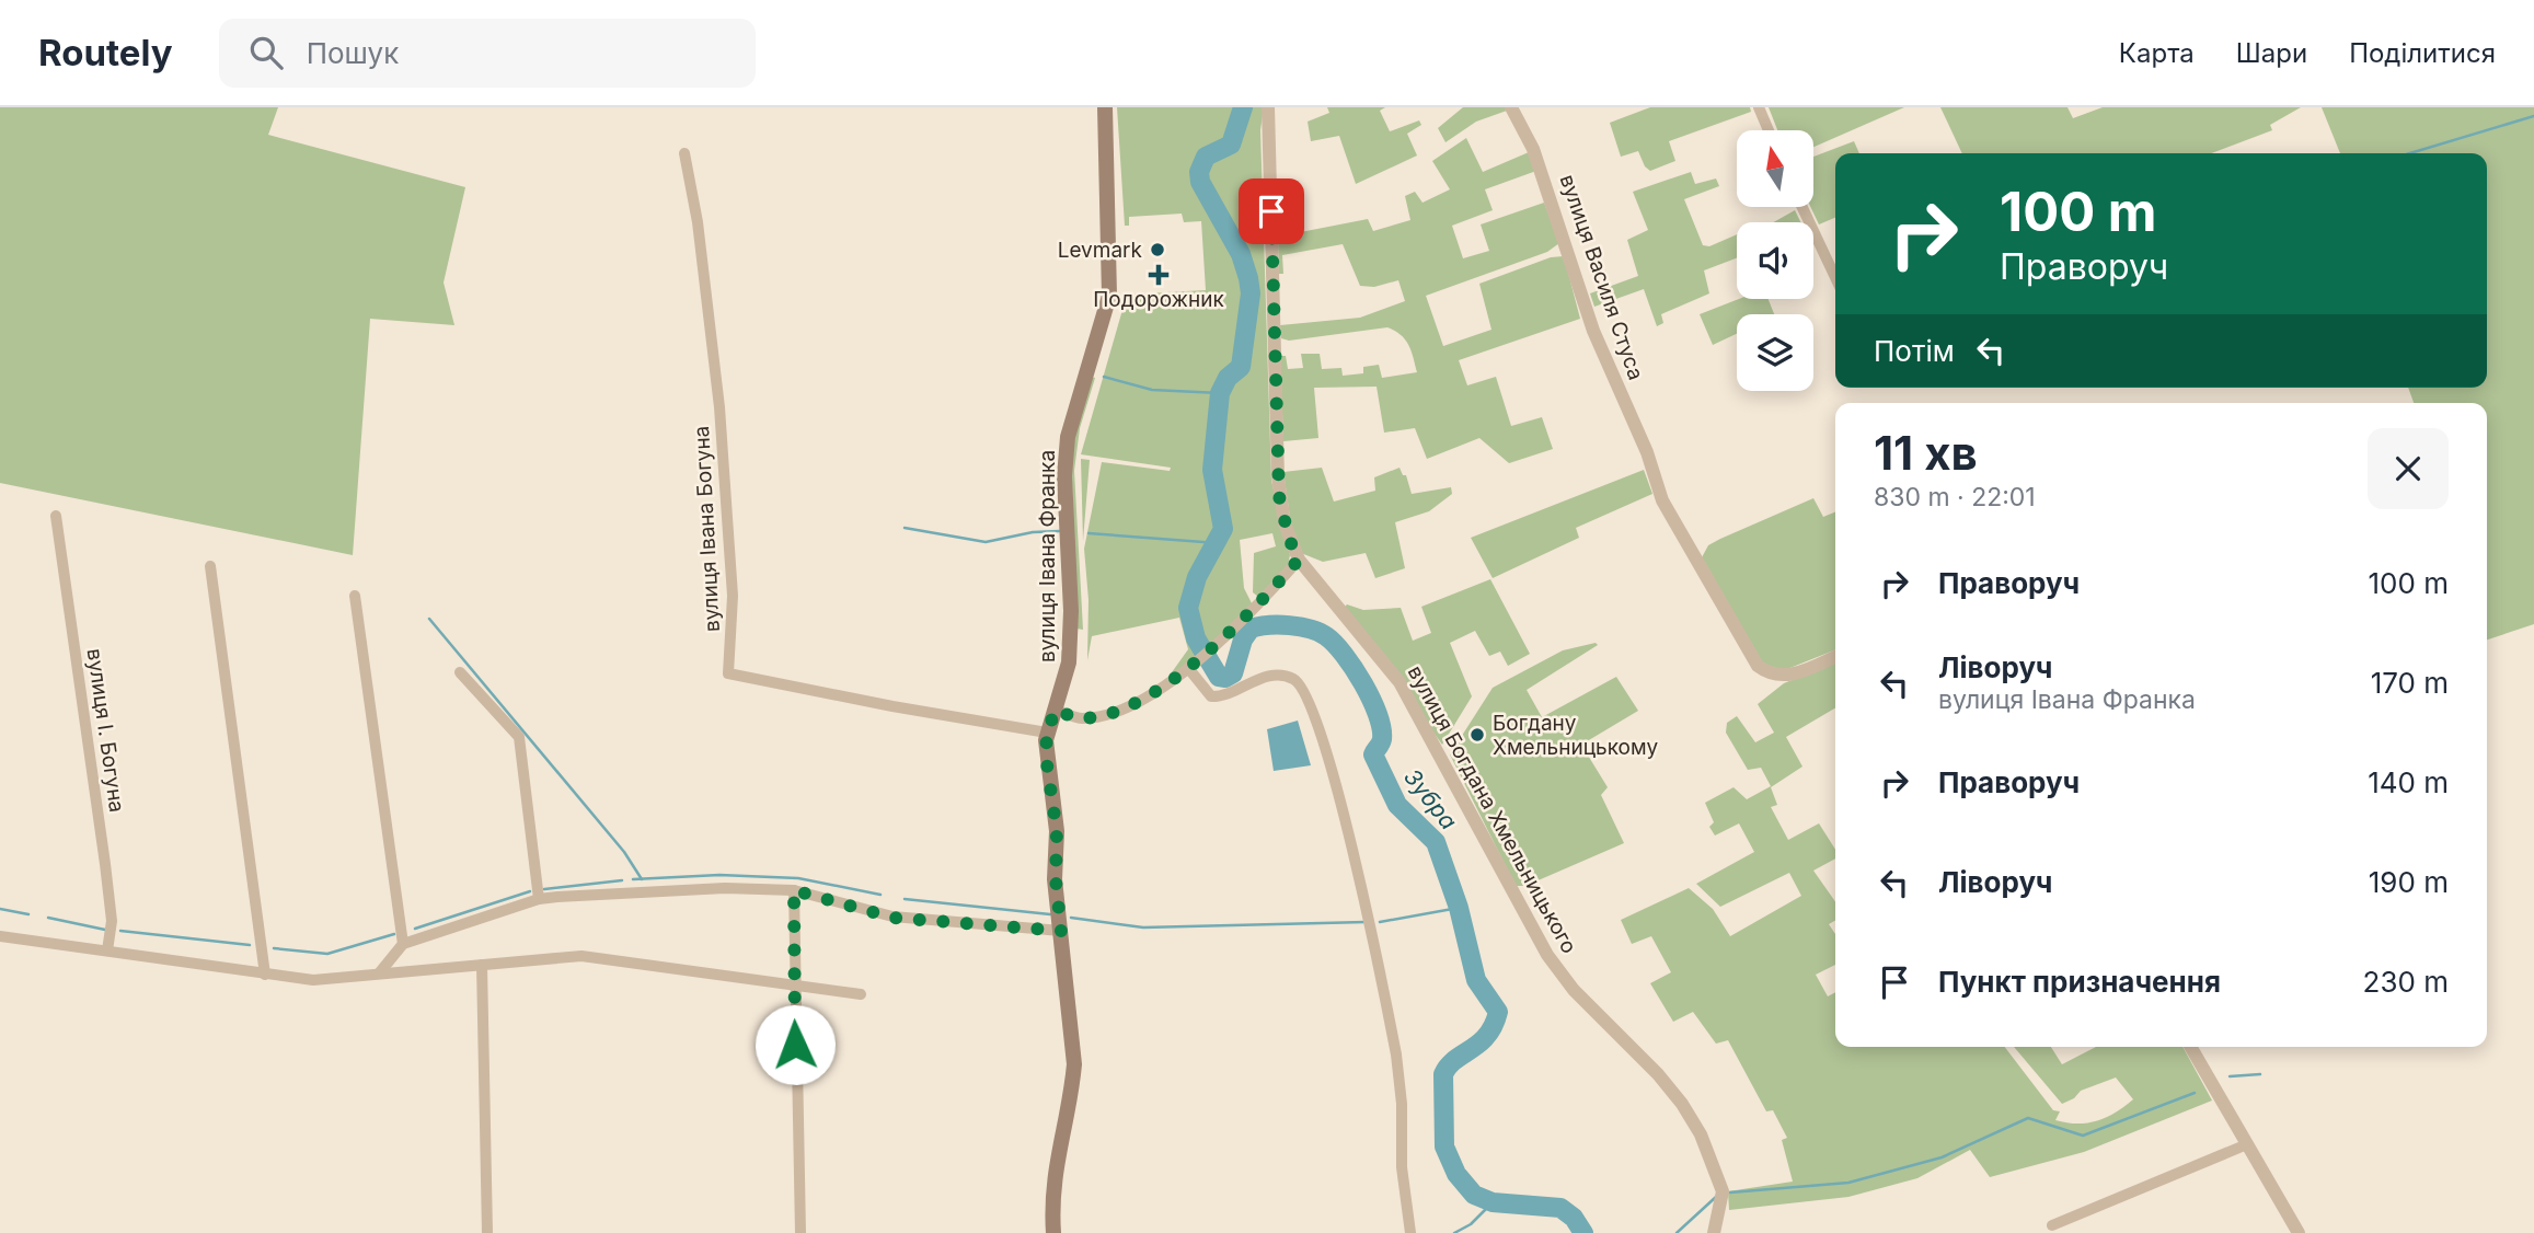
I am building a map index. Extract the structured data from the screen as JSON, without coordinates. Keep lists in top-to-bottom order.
{
  "streets": {
    "main road": ["вулиця Івана Франка"],
    "street": [
      "вулиця Василя Стуса",
      "вулиця Івана Богуна",
      "вулиця І. Богуна",
      "вулиця Богдана Хмельницького"
    ]
  },
  "crossings": [
    ["вулиця Івана Богуна", "вулиця Івана Франка"]
  ],
  "water": ["Зубра"],
  "places": {
    "other": ["Levmark", "Богдану Хмельницькому"],
    "health": ["Подорожник"]
  },
  "north": "top",
  "page": {
    "header": "Routely",
    "search": "Пошук",
    "nav": ["Карта", "Шари", "Поділитися"],
    "turn": ["100 m", "Праворуч"],
    "then": "Потім",
    "heading": ["11 хв", "830 m · 22:01"],
    "list": [
      {
        "name": "Праворуч",
        "value": "100 m"
      },
      {
        "name": "Ліворуч",
        "note": "вулиця Івана Франка",
        "value": "170 m"
      },
      {
        "name": "Праворуч",
        "value": "140 m"
      },
      {
        "name": "Ліворуч",
        "value": "190 m"
      },
      {
        "name": "Пункт призначення",
        "value": "230 m"
      }
    ]
  }
}
